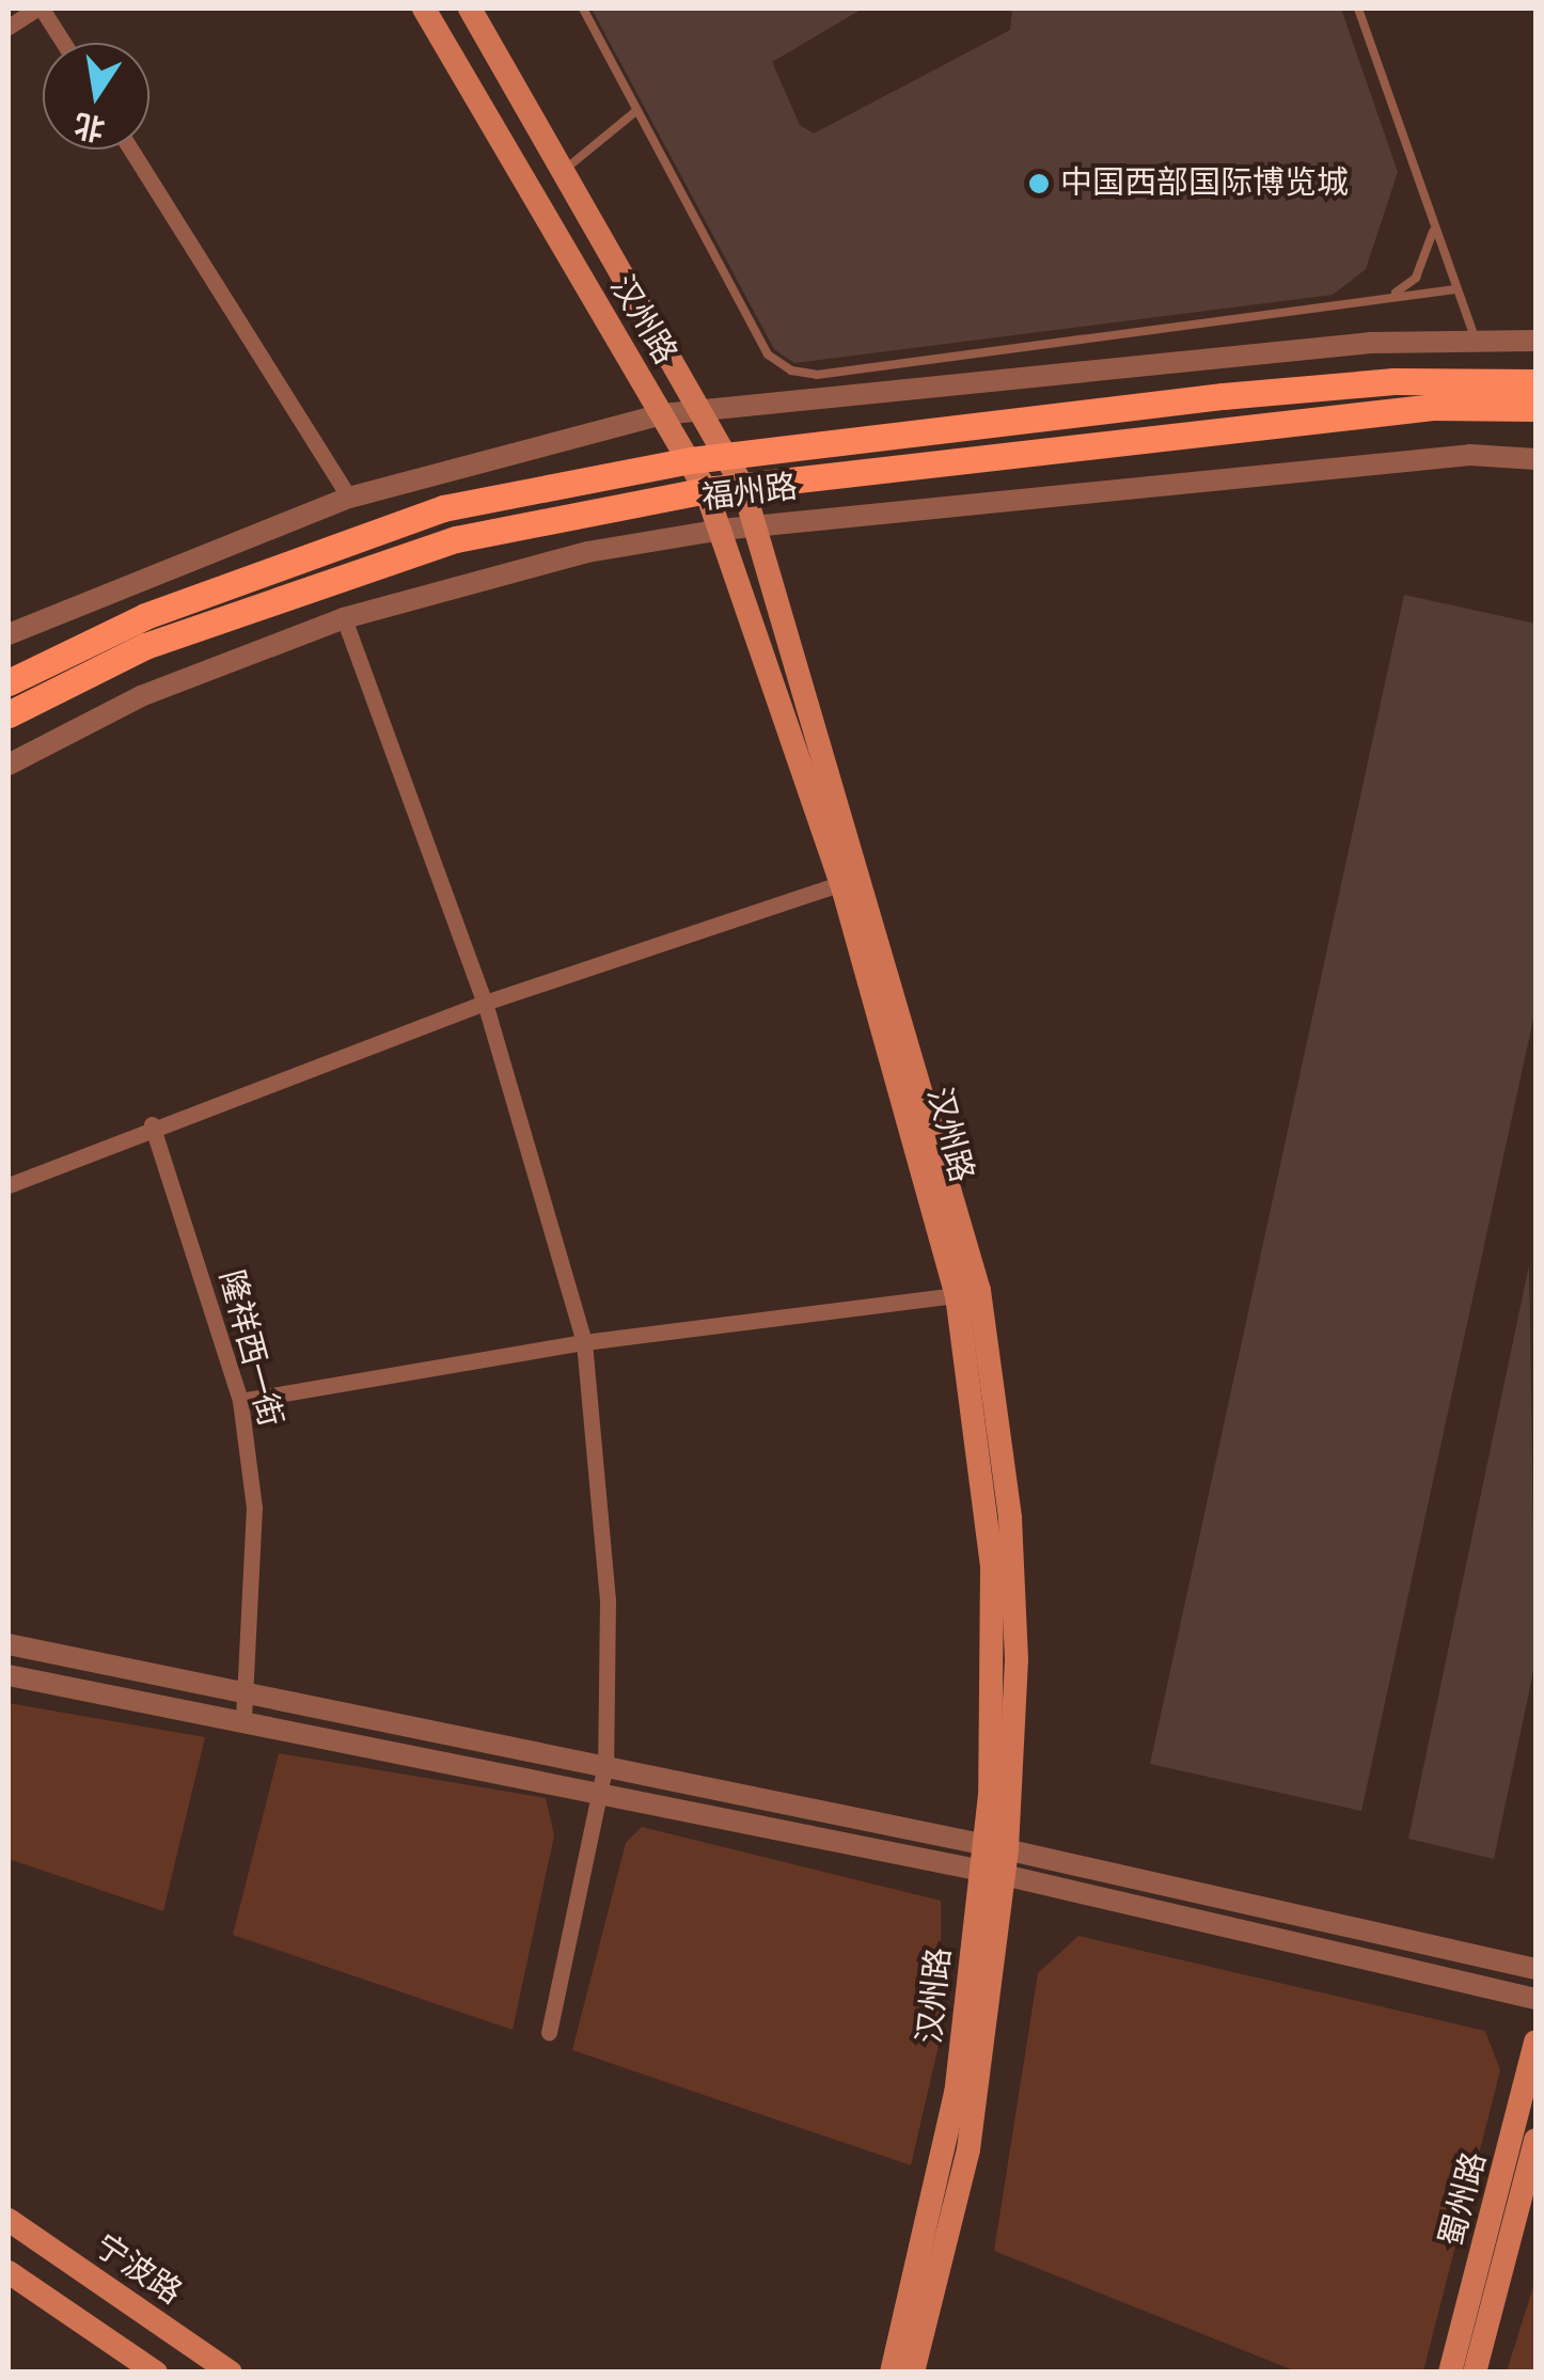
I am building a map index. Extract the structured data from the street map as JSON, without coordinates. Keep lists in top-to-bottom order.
{
  "streets": {
    "main road": [
      "汉州路",
      "福州路",
      "蜀州路",
      "宁波路"
    ],
    "street": ["隆祥西一街"]
  },
  "crossings": [
    ["汉州路", "福州路"]
  ],
  "places": ["中国西部国际博览城"],
  "north": "bottom"
}
